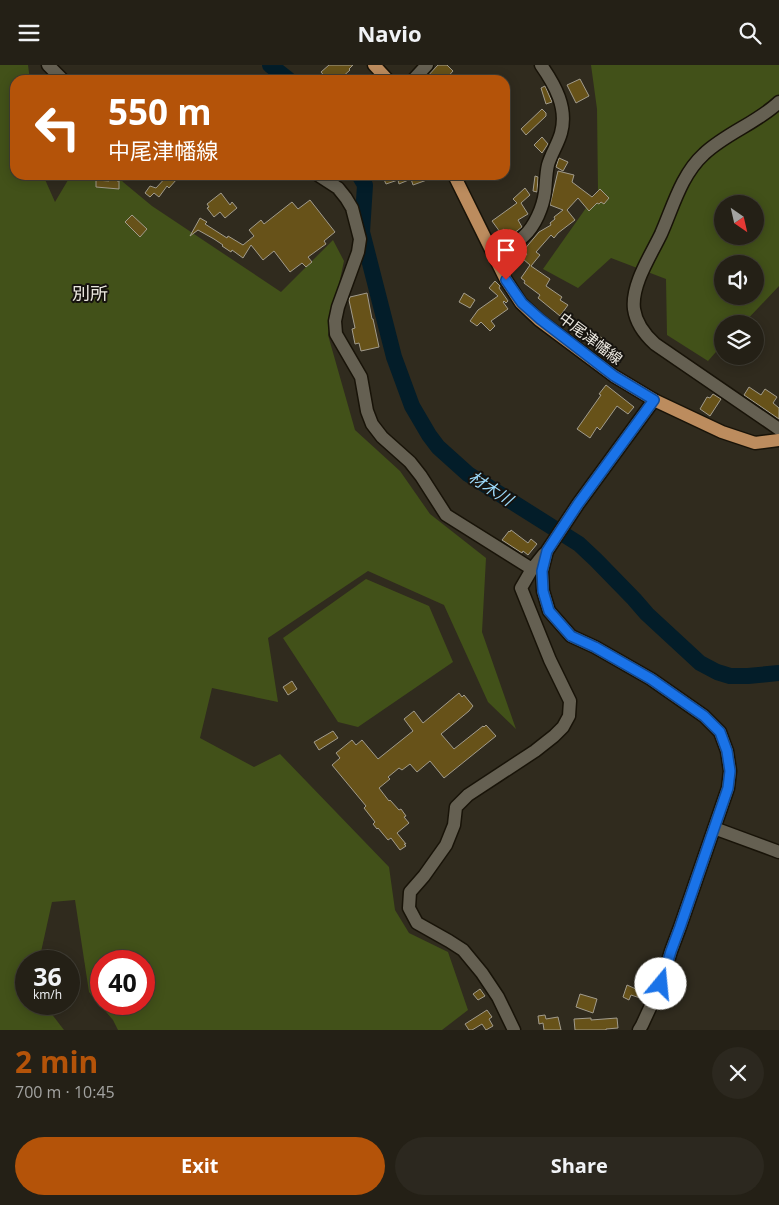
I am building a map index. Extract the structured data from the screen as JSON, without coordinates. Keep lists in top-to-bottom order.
{
  "streets": {
    "main road": ["中尾津幡線"]
  },
  "districts": ["別所"],
  "water": ["材木川"],
  "north": "bottom right",
  "page": {
    "header": "Navio",
    "turn": ["550 m", "中尾津幡線"],
    "speed": "36 km/h",
    "limit": "40",
    "heading": ["2 min", "700 m · 10:45"],
    "buttons": ["Exit", "Share"]
  }
}
